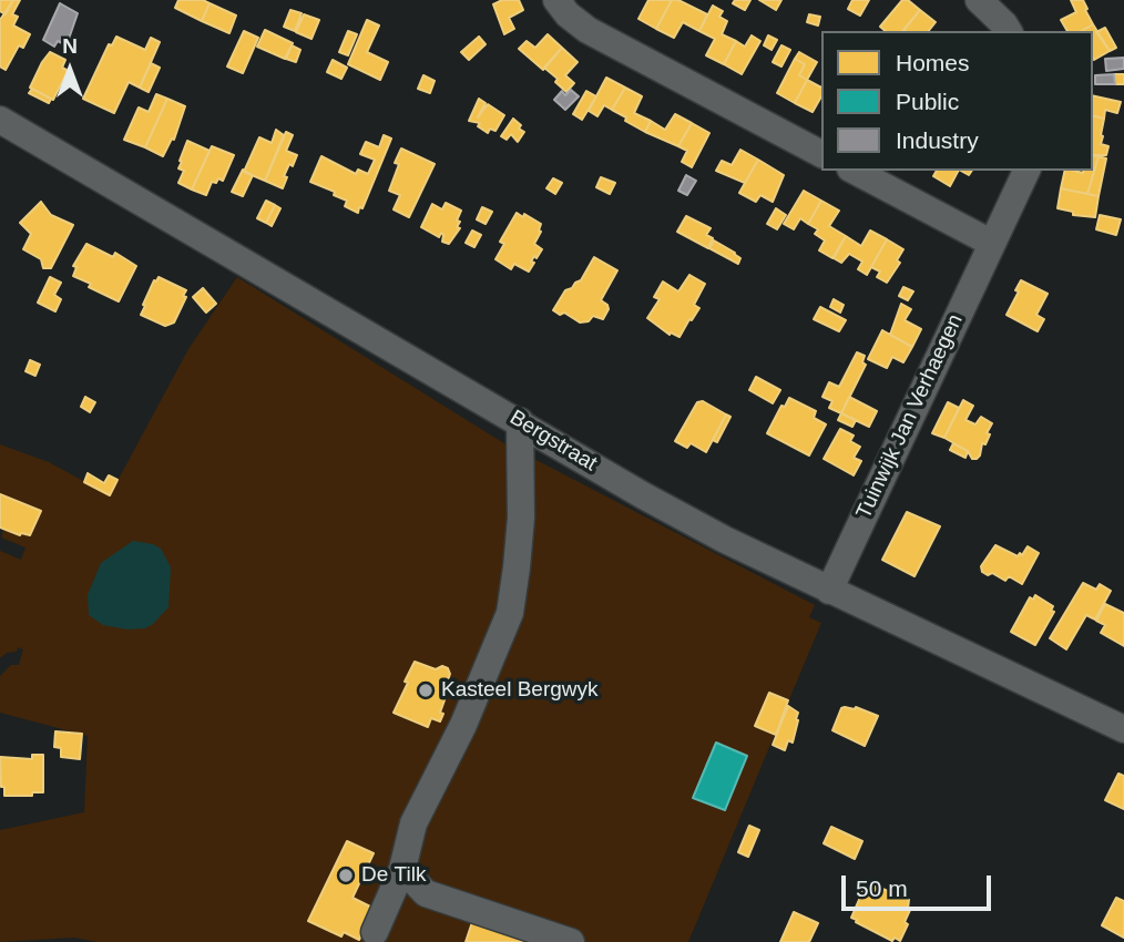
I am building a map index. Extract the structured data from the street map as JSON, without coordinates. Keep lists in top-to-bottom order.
{
  "streets": {
    "street": ["Tuinwijk Jan Verhaegen", "Bergstraat"]
  },
  "crossings": [
    ["Tuinwijk Jan Verhaegen", "Bergstraat"]
  ],
  "places": ["Kasteel Bergwyk", "De Tilk"],
  "legend": ["Homes", "Public", "Industry"],
  "scale_bar": "50 m",
  "north": "top"
}
